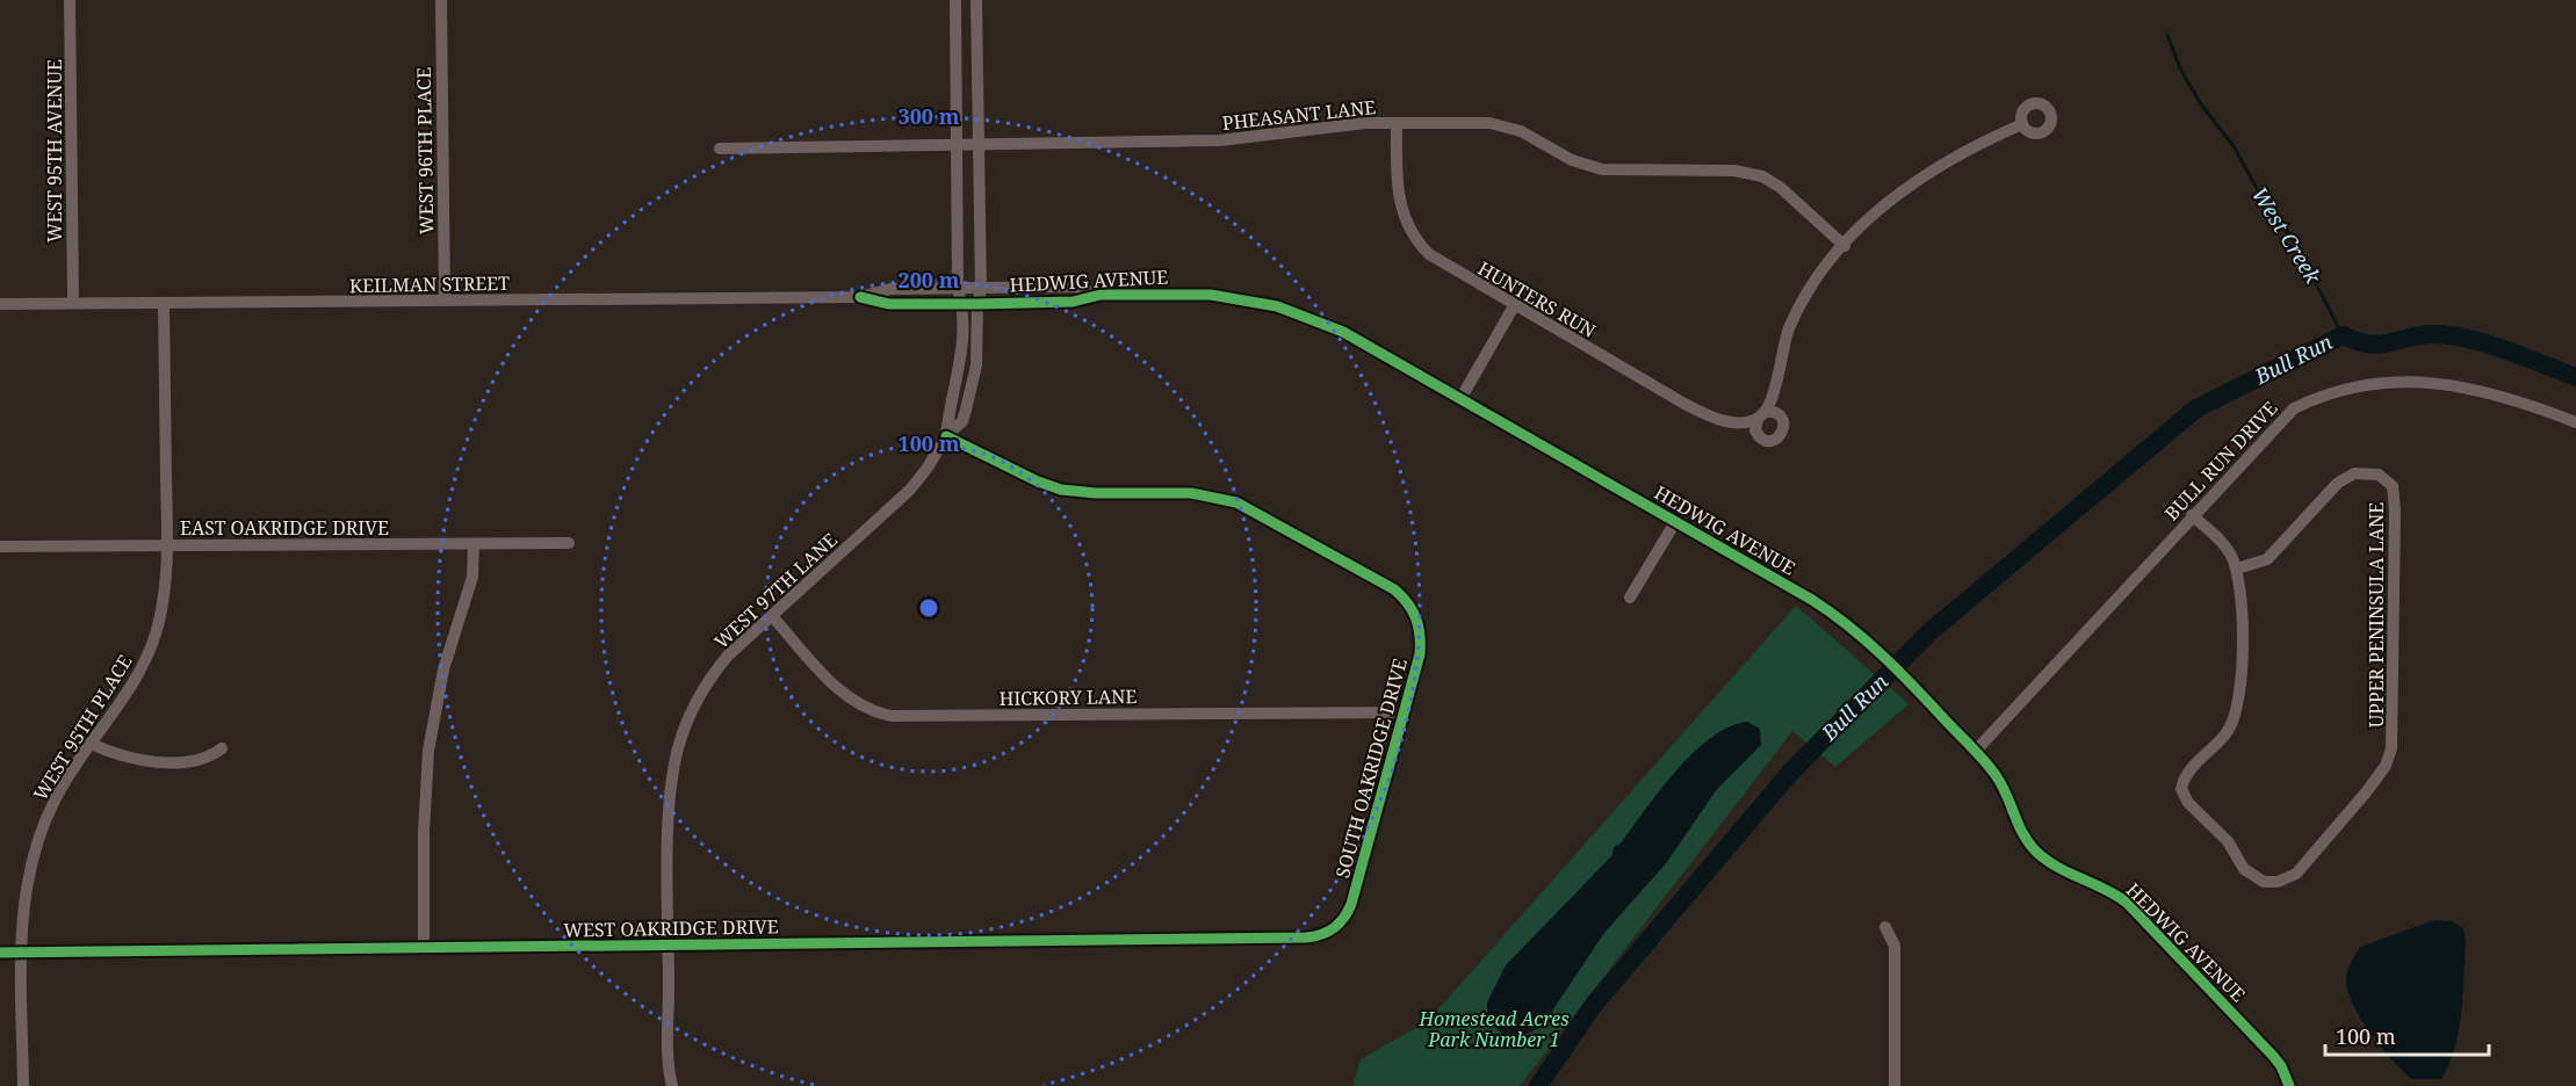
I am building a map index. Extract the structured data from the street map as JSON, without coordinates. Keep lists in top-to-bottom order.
{
  "streets": {
    "street": [
      "PHEASANT LANE",
      "WEST 95TH AVENUE",
      "WEST 96TH PLACE",
      "HEDWIG AVENUE",
      "KEILMAN STREET",
      "HUNTERS RUN",
      "BULL RUN DRIVE",
      "EAST OAKRIDGE DRIVE",
      "WEST 97TH LANE",
      "UPPER PENINSULA LANE",
      "HICKORY LANE",
      "WEST 95TH PLACE",
      "SOUTH OAKRIDGE DRIVE",
      "WEST OAKRIDGE DRIVE"
    ]
  },
  "crossings": [
    ["PHEASANT LANE", "HUNTERS RUN"],
    ["PHEASANT LANE", "WEST 97TH LANE"],
    ["WEST 95TH AVENUE", "KEILMAN STREET"],
    ["WEST 96TH PLACE", "KEILMAN STREET"],
    ["HEDWIG AVENUE", "KEILMAN STREET"],
    ["HEDWIG AVENUE", "BULL RUN DRIVE"],
    ["HEDWIG AVENUE", "WEST 97TH LANE"],
    ["KEILMAN STREET", "WEST 97TH LANE"],
    ["KEILMAN STREET", "WEST 95TH PLACE"],
    ["EAST OAKRIDGE DRIVE", "WEST 95TH PLACE"],
    ["WEST 97TH LANE", "HICKORY LANE"],
    ["WEST 97TH LANE", "SOUTH OAKRIDGE DRIVE"],
    ["WEST 97TH LANE", "WEST OAKRIDGE DRIVE"],
    ["HICKORY LANE", "SOUTH OAKRIDGE DRIVE"],
    ["WEST 95TH PLACE", "WEST OAKRIDGE DRIVE"],
    ["SOUTH OAKRIDGE DRIVE", "WEST OAKRIDGE DRIVE"]
  ],
  "water": ["West Creek", "Bull Run"],
  "parks": ["Homestead Acres Park Number 1"],
  "scale_bar": "100 m",
  "rings": ["300 m", "200 m", "100 m"]
}
